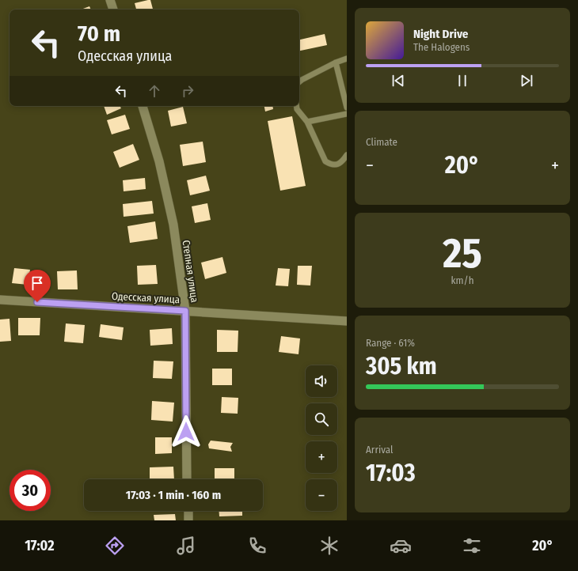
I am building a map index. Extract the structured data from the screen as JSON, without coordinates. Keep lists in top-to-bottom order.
{
  "streets": {
    "street": ["Степная улица", "Одесская улица"]
  },
  "crossings": [
    ["Степная улица", "Одесская улица"]
  ],
  "page": {
    "turn": ["70 m", "Одесская улица"],
    "song": ["Night Drive", "The Halogens"],
    "tile": [
      "Climate",
      ["25", "km/h"],
      ["Range · 61%", "305 km"],
      ["Arrival", "17:03"]
    ],
    "heat": ["−", "20°", "+"],
    "map_buttons": ["+", "−"],
    "limit": "30",
    "trip": "17:03 · 1 min · 160 m",
    "tabs": ["17:02", "20°"]
  }
}
